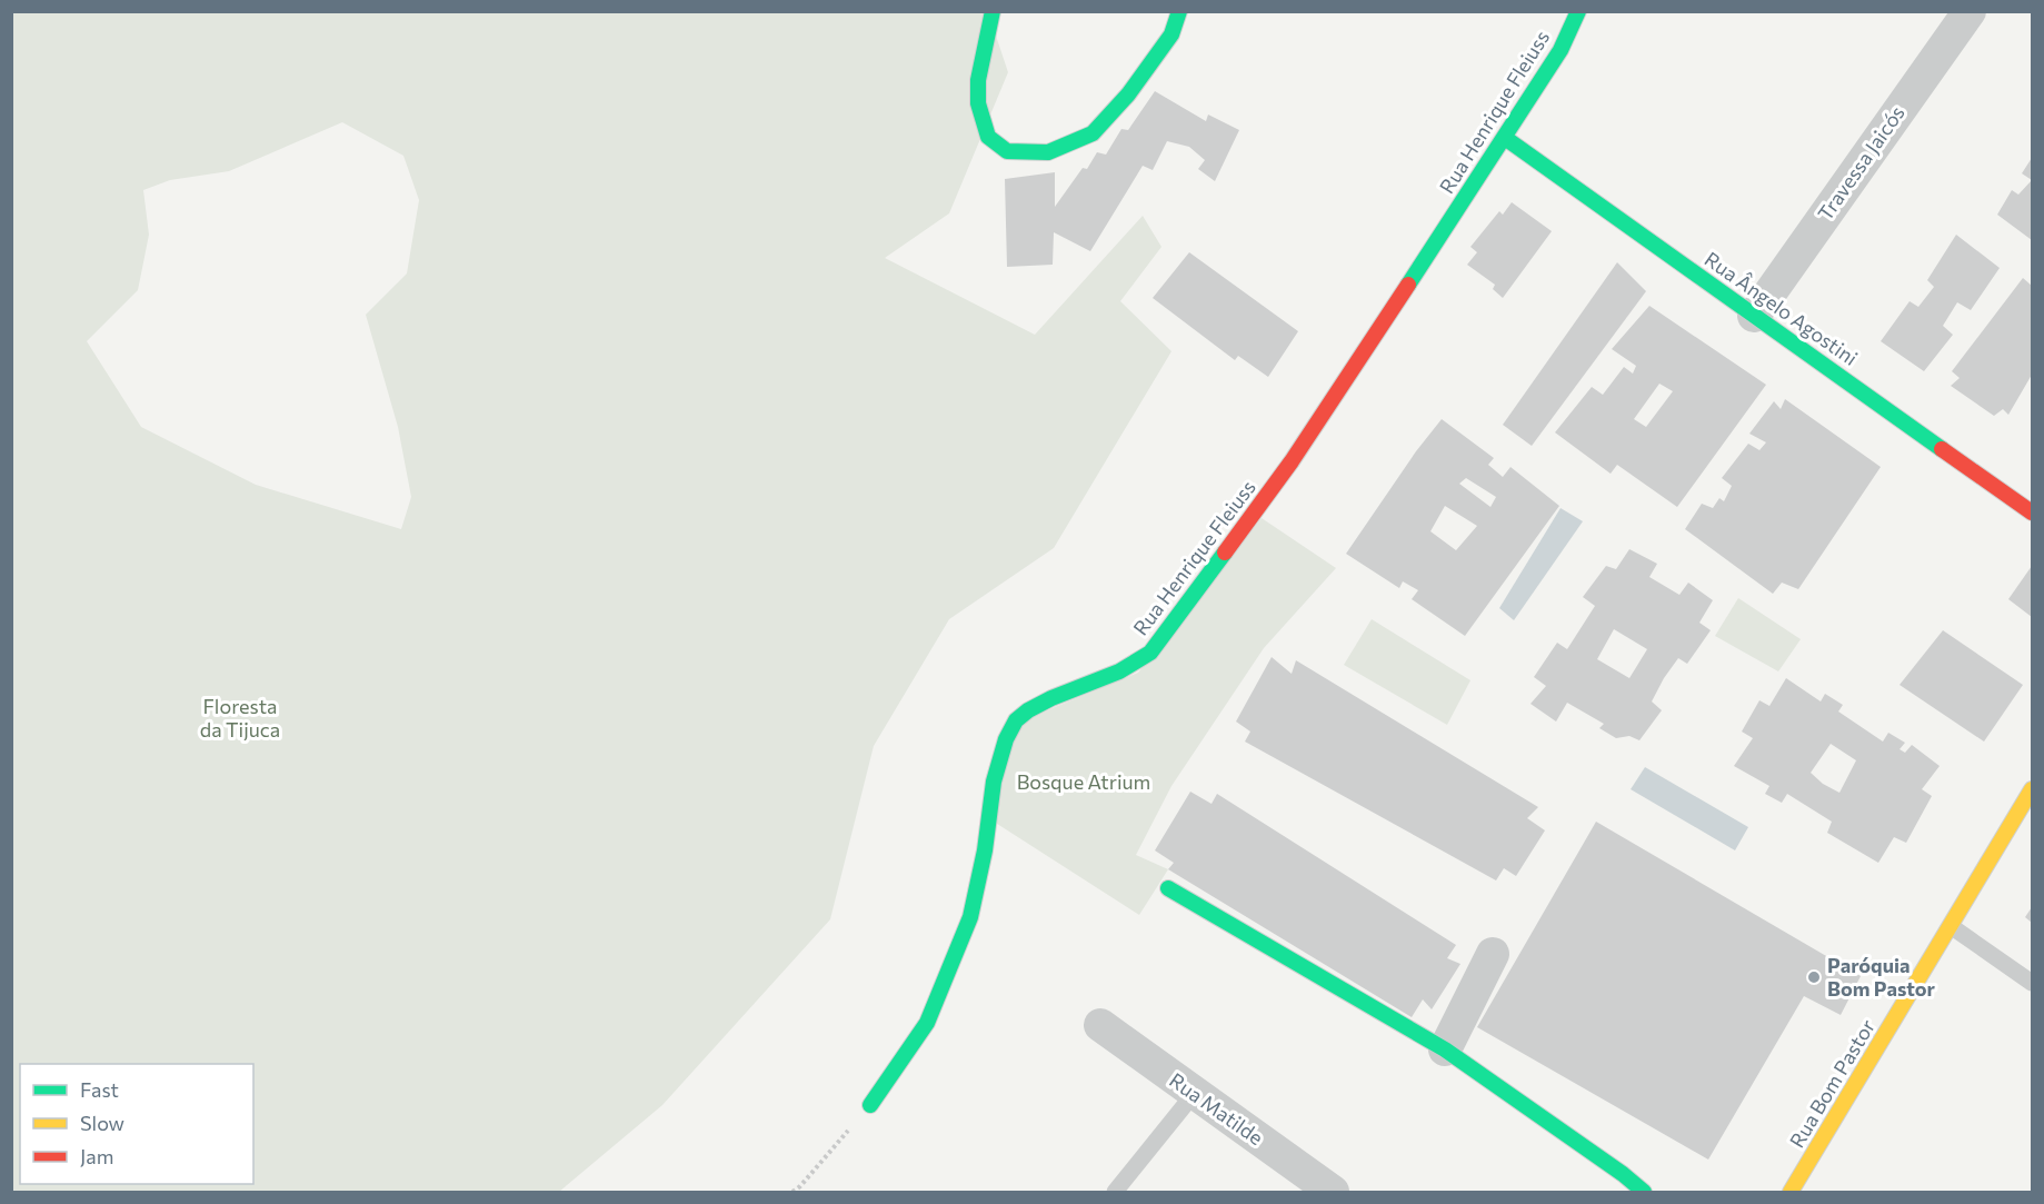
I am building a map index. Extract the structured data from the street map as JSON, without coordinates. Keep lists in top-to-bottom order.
{
  "streets": {
    "street": [
      "Rua Henrique Fleiuss",
      "Travessa Jaicós",
      "Rua Ângelo Agostini",
      "Rua Bom Pastor",
      "Rua Matilde"
    ]
  },
  "crossings": [
    ["Rua Henrique Fleiuss", "Rua Ângelo Agostini"],
    ["Travessa Jaicós", "Rua Ângelo Agostini"]
  ],
  "parks": ["Floresta da Tijuca", "Bosque Atrium"],
  "places": ["Paróquia Bom Pastor"],
  "legend": ["Fast", "Slow", "Jam"]
}
